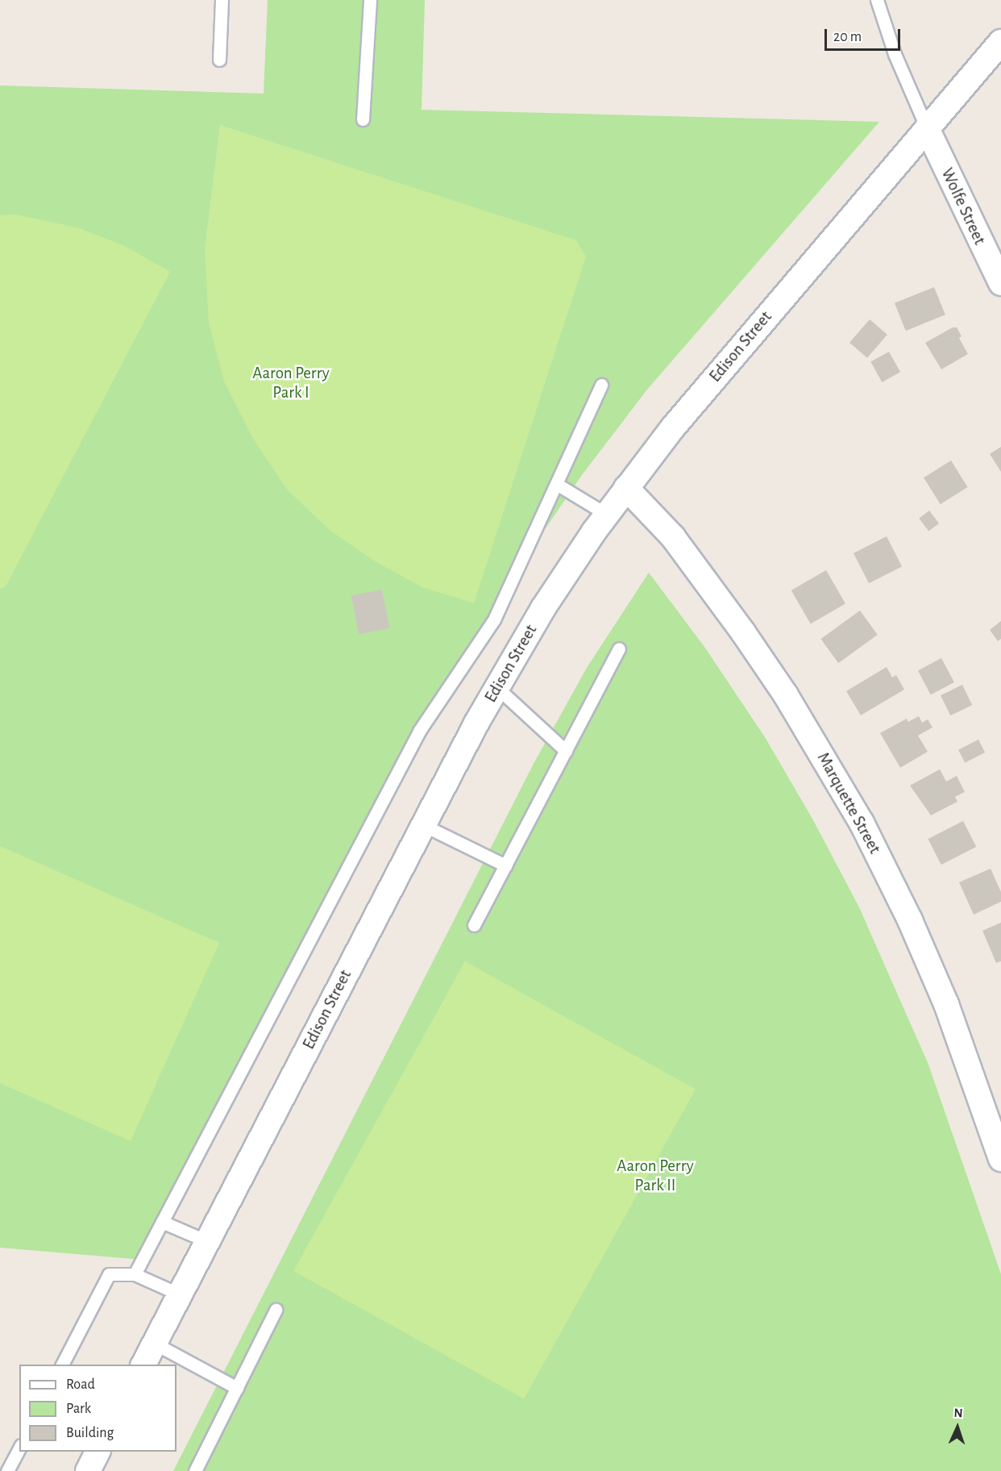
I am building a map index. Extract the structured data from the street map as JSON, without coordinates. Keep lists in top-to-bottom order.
{
  "streets": {
    "street": ["Wolfe Street", "Edison Street", "Marquette Street"]
  },
  "crossings": [
    ["Wolfe Street", "Edison Street"],
    ["Edison Street", "Marquette Street"]
  ],
  "parks": ["Aaron Perry Park I", "Aaron Perry Park II"],
  "legend": ["Road", "Park", "Building"],
  "scale_bar": "20 m",
  "north": "top"
}
